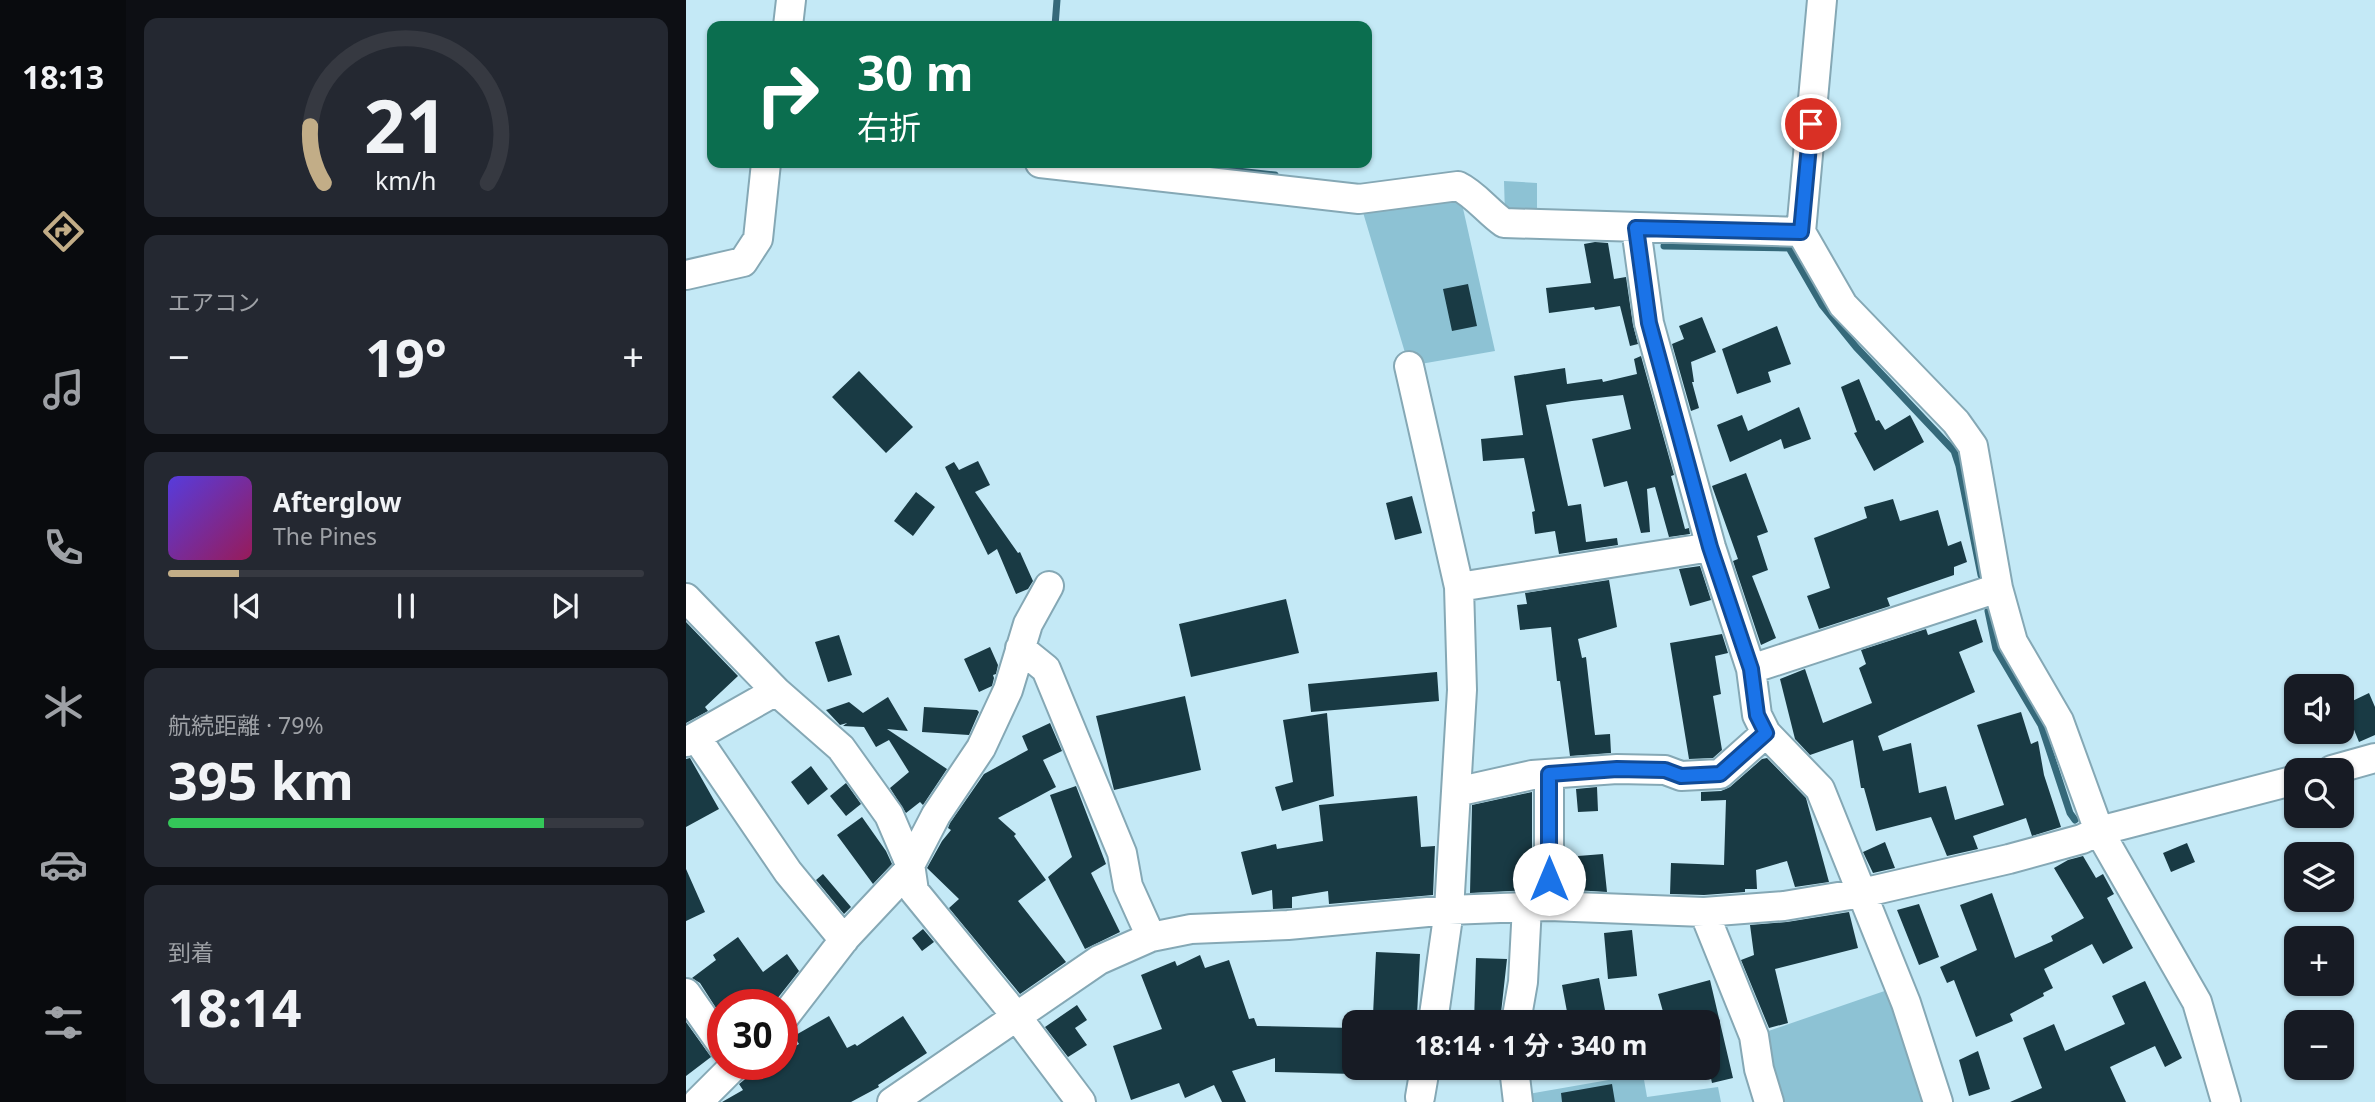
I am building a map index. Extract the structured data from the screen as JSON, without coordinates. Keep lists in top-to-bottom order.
{
  "page": {
    "tabs": "18:13",
    "turn": ["30 m", "右折"],
    "tile": [
      "エアコン",
      ["航続距離 · 79%", "395 km"],
      ["到着", "18:14"]
    ],
    "heat": ["−", "19°", "+"],
    "song": ["Afterglow", "The Pines"],
    "map_buttons": ["+", "−"],
    "limit": "30",
    "trip": "18:14 · 1 分 · 340 m",
    "gauge": ["21", "km/h"]
  }
}
